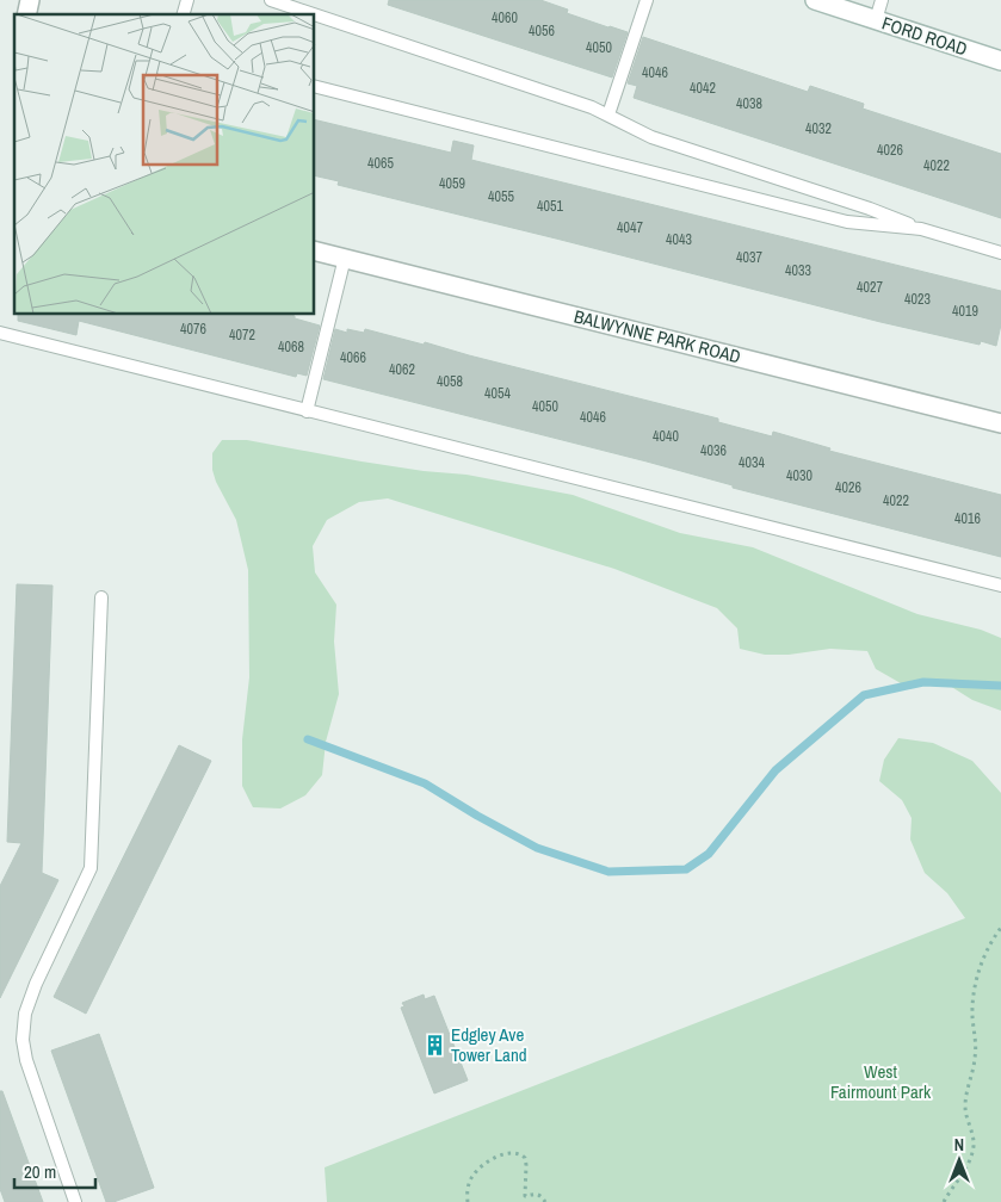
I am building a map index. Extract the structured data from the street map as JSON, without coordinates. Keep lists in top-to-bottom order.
{
  "streets": {
    "street": ["FORD ROAD", "BALWYNNE PARK ROAD"]
  },
  "parks": ["West Fairmount Park"],
  "places": {
    "building": ["Edgley Ave Tower Land"]
  },
  "house_numbers": [
    "4060",
    "4056",
    "4050",
    "4046",
    "4042",
    "4038",
    "4032",
    "4026",
    "4065",
    "4022",
    "4059",
    "4055",
    "4051",
    "4047",
    "4043",
    "4037",
    "4033",
    "4027",
    "4023",
    "4019",
    "4076",
    "4072",
    "4068",
    "4066",
    "4062",
    "4058",
    "4054",
    "4050",
    "4046",
    "4040",
    "4036",
    "4034",
    "4030",
    "4026",
    "4022",
    "4016"
  ],
  "scale_bar": "20 m",
  "north": "top"
}
